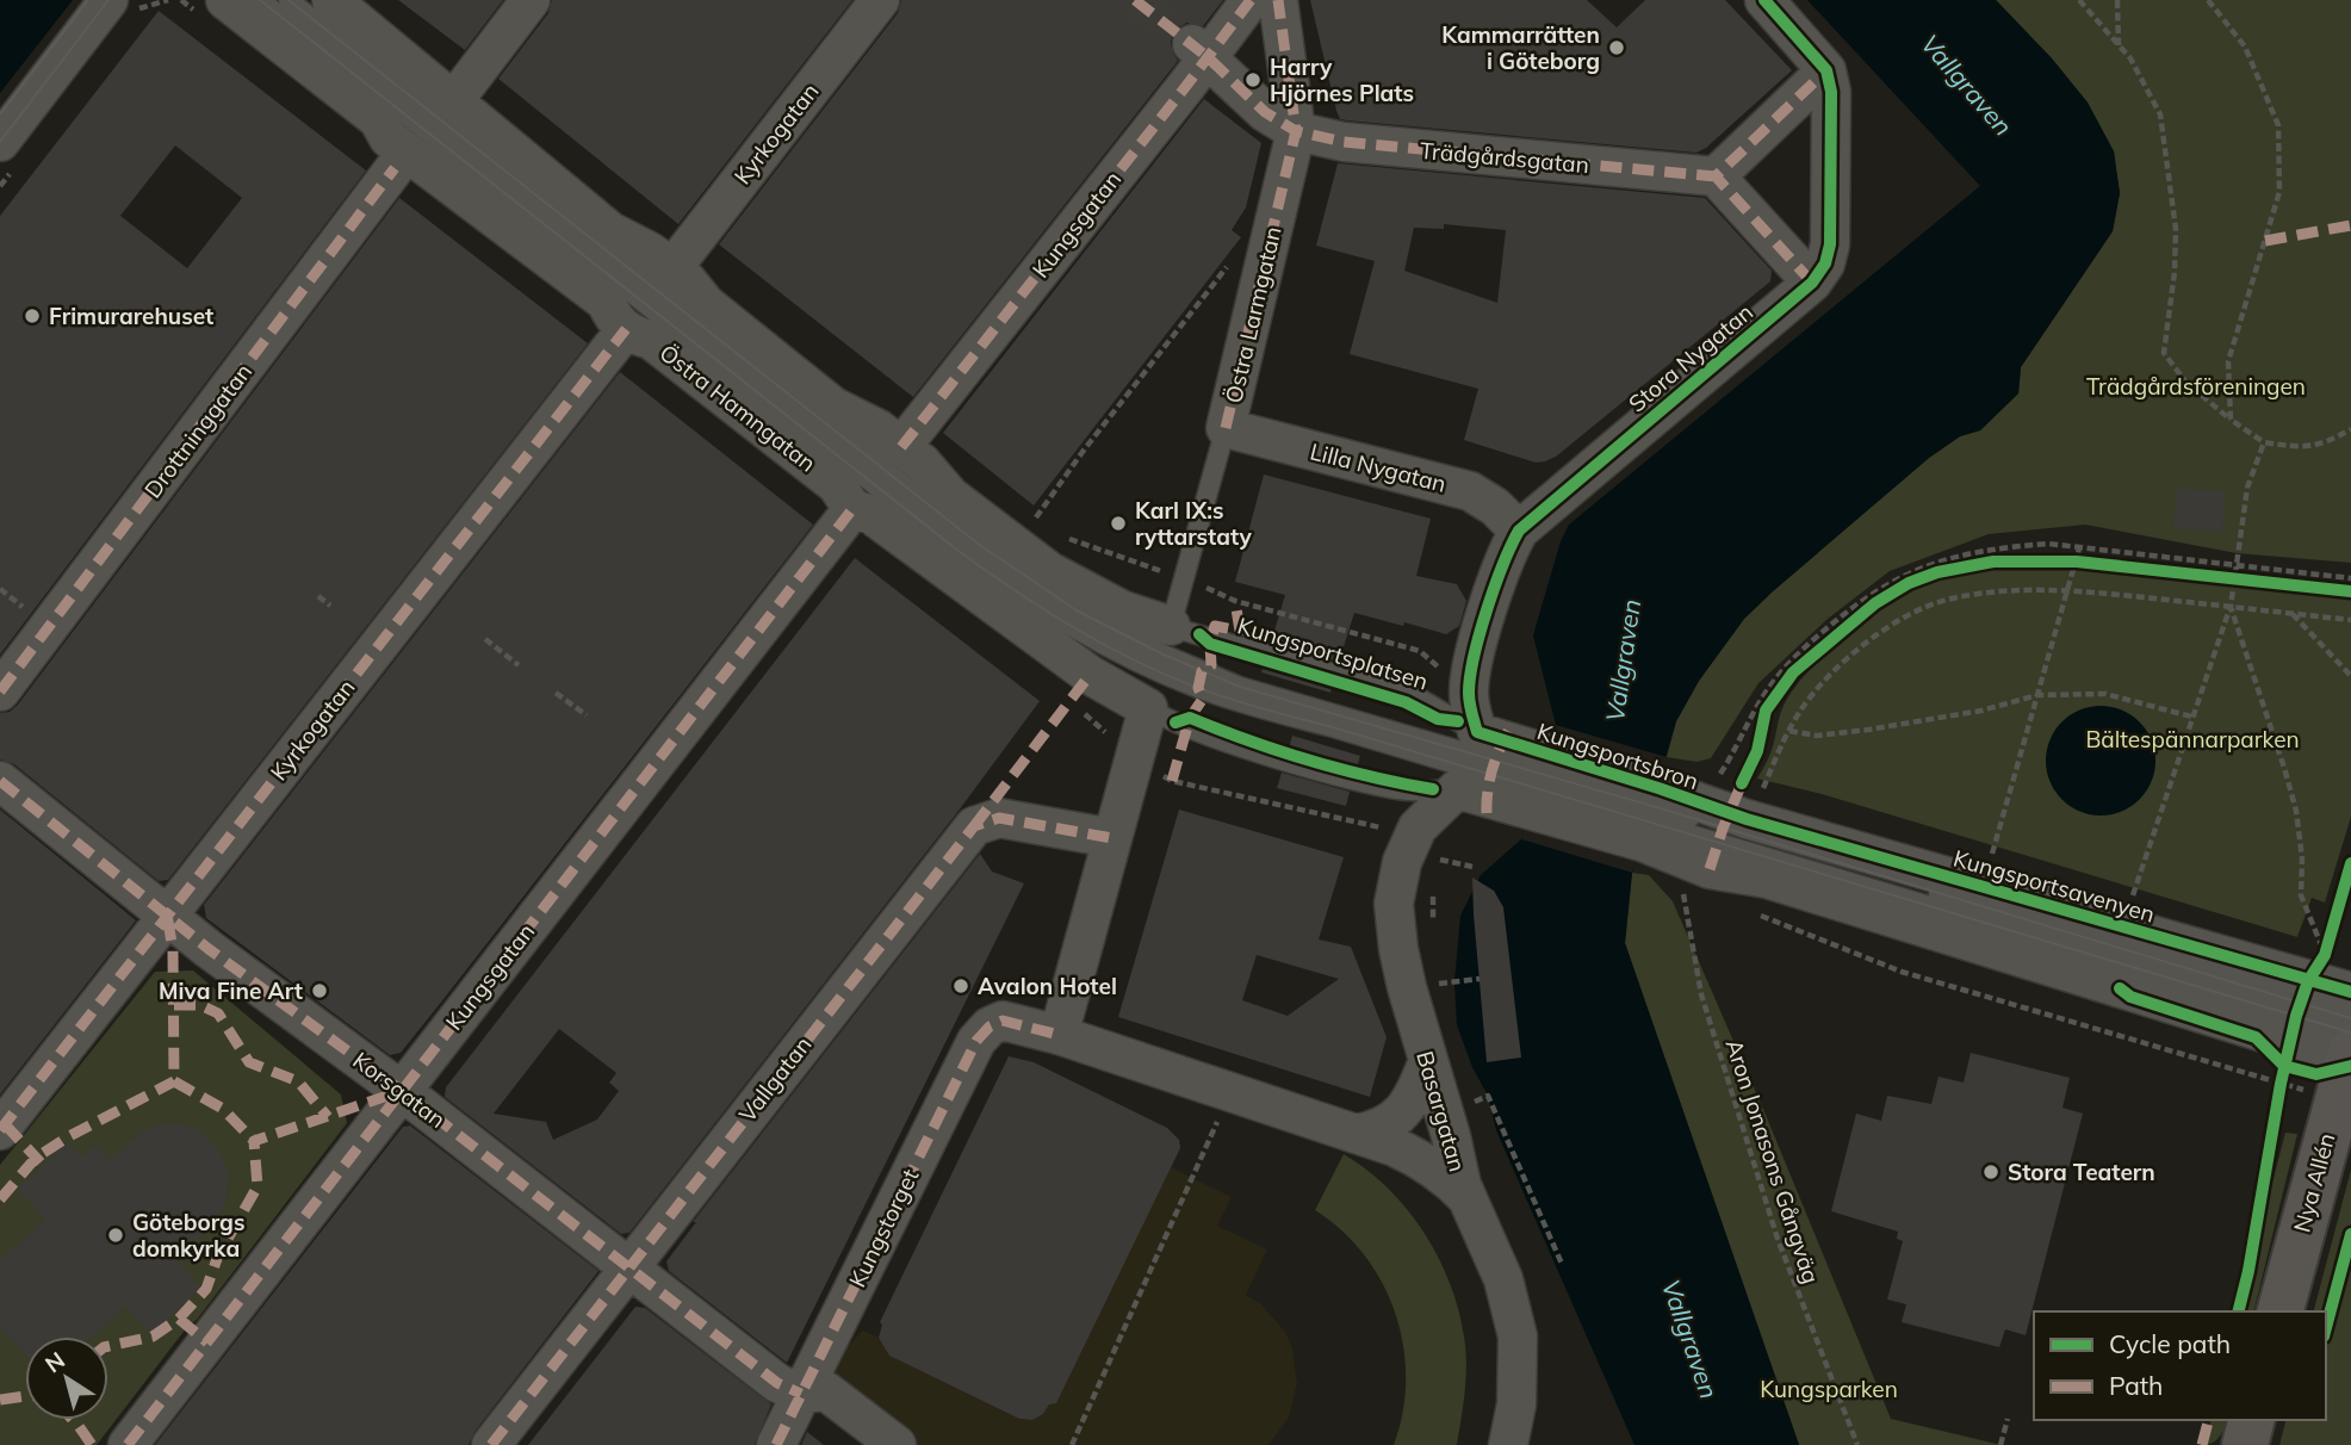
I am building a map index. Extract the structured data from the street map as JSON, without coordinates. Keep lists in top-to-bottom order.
{
  "streets": {
    "main road": ["Nya Allén"],
    "street": [
      "Kyrkogatan",
      "Trädgårdsgatan",
      "Kungsgatan",
      "Östra Larmgatan",
      "Stora Nygatan",
      "Östra Hamngatan",
      "Drottninggatan",
      "Lilla Nygatan",
      "Kungsportsbron",
      "Kungsportsavenyen",
      "Vallgatan",
      "Korsgatan",
      "Basargatan",
      "Kungstorget"
    ],
    "lane": ["Kungsportsplatsen"],
    "path": ["Aron Jonasons Gångväg"]
  },
  "crossings": [
    ["Kyrkogatan", "Östra Hamngatan"],
    ["Kyrkogatan", "Korsgatan"],
    ["Trädgårdsgatan", "Kungsgatan"],
    ["Trädgårdsgatan", "Östra Larmgatan"],
    ["Kungsgatan", "Östra Hamngatan"],
    ["Kungsgatan", "Korsgatan"],
    ["Östra Larmgatan", "Östra Hamngatan"],
    ["Östra Larmgatan", "Lilla Nygatan"],
    ["Östra Larmgatan", "Kungsportsplatsen"],
    ["Stora Nygatan", "Lilla Nygatan"],
    ["Stora Nygatan", "Kungsportsplatsen"],
    ["Stora Nygatan", "Kungsportsbron"],
    ["Östra Hamngatan", "Drottninggatan"],
    ["Östra Hamngatan", "Kungsportsplatsen"],
    ["Kungsportsplatsen", "Kungsportsbron"],
    ["Kungsportsbron", "Kungsportsavenyen"],
    ["Kungsportsbron", "Basargatan"],
    ["Kungsportsbron", "Nya Allén"],
    ["Kungsportsavenyen", "Nya Allén"],
    ["Vallgatan", "Korsgatan"],
    ["Korsgatan", "Kungstorget"],
    ["Basargatan", "Kungstorget"]
  ],
  "water": ["Vallgraven"],
  "parks": ["Trädgårdsföreningen", "Bältespännarparken", "Kungsparken"],
  "places": [
    "Kammarrätten i Göteborg",
    "Harry Hjörnes Plats",
    "Frimurarehuset",
    "Karl IX:s ryttarstaty",
    "Avalon Hotel",
    "Miva Fine Art",
    "Stora Teatern",
    "Göteborgs domkyrka"
  ],
  "legend": ["Cycle path", "Path"],
  "north": "top left"
}
